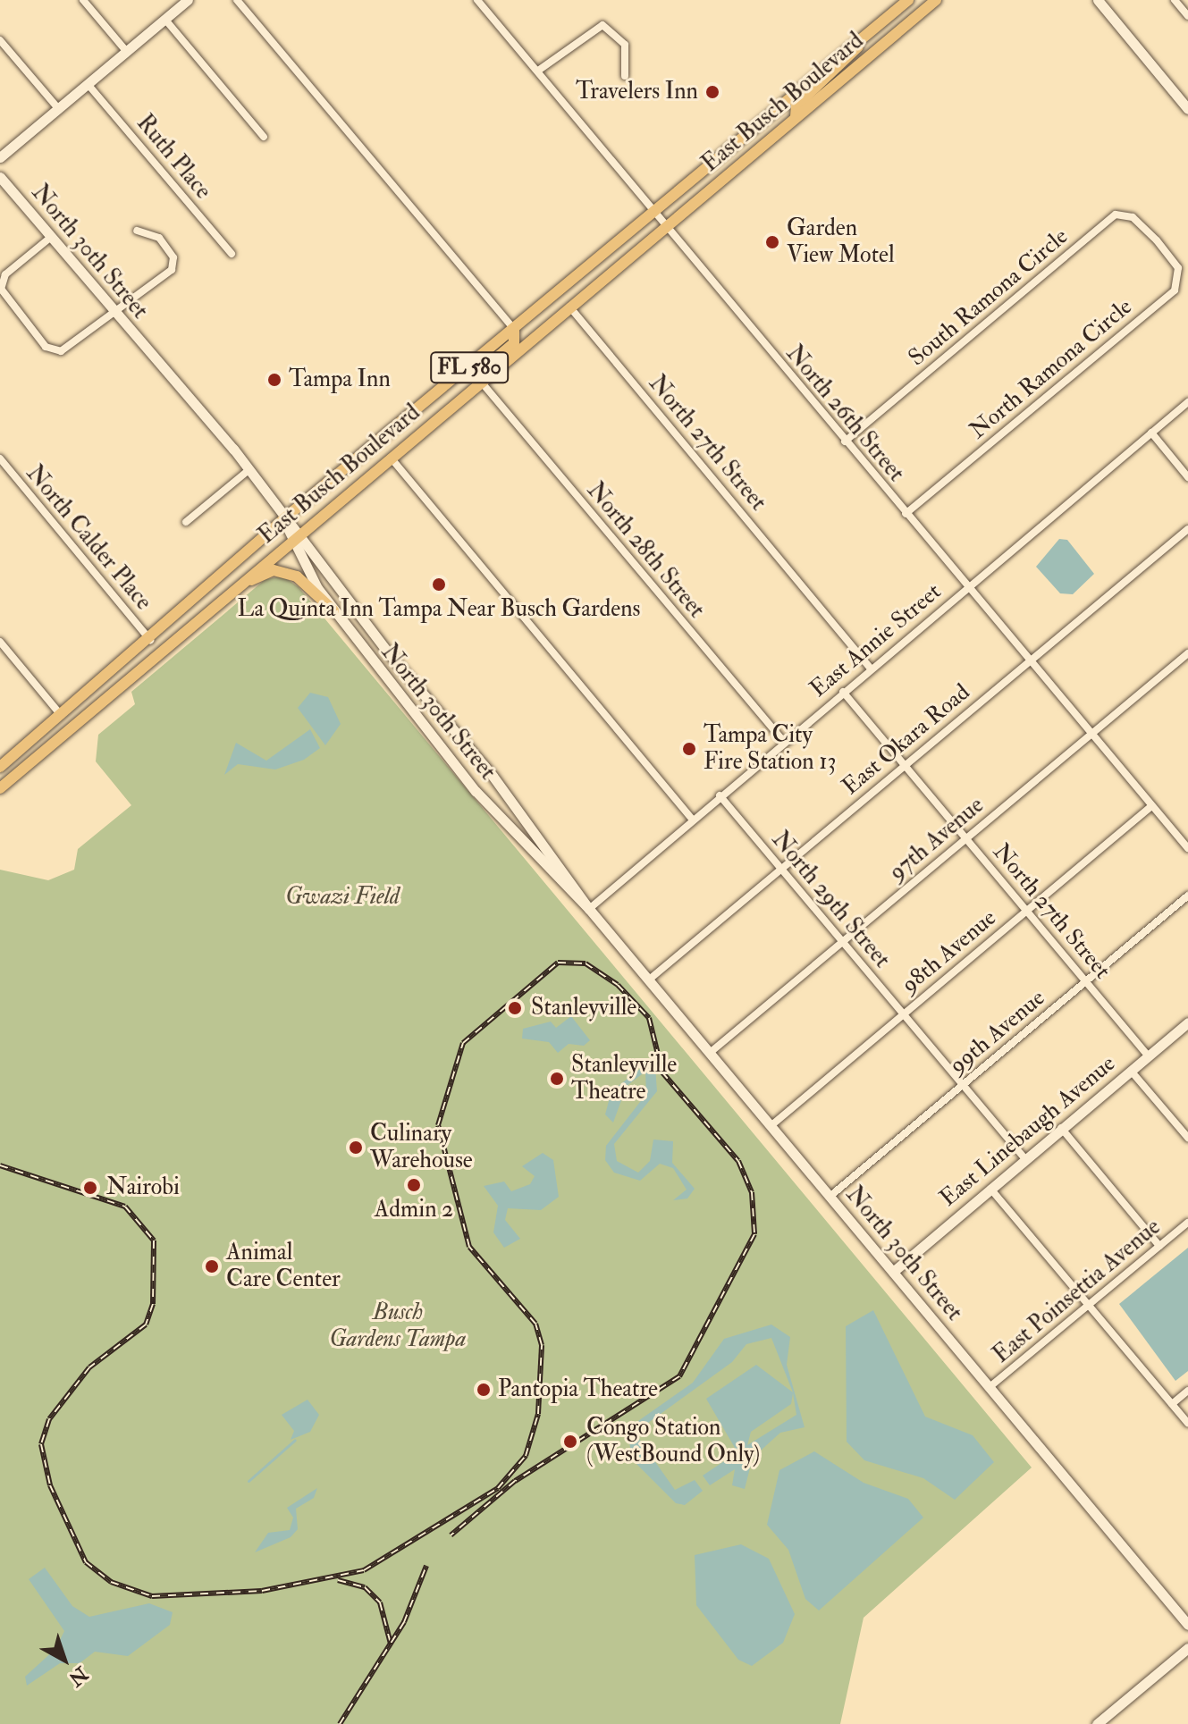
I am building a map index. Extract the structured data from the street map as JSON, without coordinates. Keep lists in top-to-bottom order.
{
  "streets": {
    "main road": [
      "East Busch Boulevard",
      "North 30th Street",
      "FL 580",
      "East Linebaugh Avenue"
    ],
    "street": [
      "Ruth Place",
      "South Ramona Circle",
      "North Ramona Circle",
      "North 26th Street",
      "North 27th Street",
      "North Calder Place",
      "North 28th Street",
      "East Annie Street",
      "East Okara Road",
      "97th Avenue",
      "North 29th Street",
      "98th Avenue",
      "99th Avenue",
      "East Poinsettia Avenue"
    ]
  },
  "crossings": [
    ["East Busch Boulevard", "North 30th Street"],
    ["East Busch Boulevard", "North 26th Street"],
    ["East Busch Boulevard", "North 27th Street"],
    ["East Busch Boulevard", "North Calder Place"],
    ["East Busch Boulevard", "North 28th Street"],
    ["North 30th Street", "East Annie Street"],
    ["North 30th Street", "East Okara Road"],
    ["North 30th Street", "97th Avenue"],
    ["North 30th Street", "98th Avenue"],
    ["North 30th Street", "99th Avenue"],
    ["North 30th Street", "East Linebaugh Avenue"],
    ["North 30th Street", "East Poinsettia Avenue"],
    ["South Ramona Circle", "North Ramona Circle"],
    ["South Ramona Circle", "North 26th Street"],
    ["North Ramona Circle", "North 26th Street"],
    ["North 26th Street", "East Annie Street"],
    ["North 26th Street", "East Okara Road"],
    ["North 26th Street", "97th Avenue"],
    ["North 26th Street", "98th Avenue"],
    ["North 27th Street", "East Annie Street"],
    ["North 27th Street", "East Okara Road"],
    ["North 27th Street", "97th Avenue"],
    ["North 27th Street", "98th Avenue"],
    ["North 27th Street", "99th Avenue"],
    ["North 27th Street", "East Linebaugh Avenue"],
    ["North 28th Street", "East Annie Street"],
    ["East Annie Street", "North 29th Street"],
    ["East Okara Road", "North 29th Street"],
    ["97th Avenue", "North 29th Street"],
    ["North 29th Street", "98th Avenue"],
    ["North 29th Street", "99th Avenue"],
    ["North 29th Street", "East Linebaugh Avenue"]
  ],
  "parks": ["Gwazi Field", "Busch Gardens Tampa"],
  "places": [
    "Travelers Inn",
    "Garden View Motel",
    "Tampa Inn",
    "La Quinta Inn Tampa Near Busch Gardens",
    "Tampa City Fire Station 13",
    "Stanleyville",
    "Stanleyville Theatre",
    "Culinary Warehouse",
    "Admin 2",
    "Nairobi",
    "Animal Care Center",
    "Pantopia Theatre",
    "Congo Station (WestBound Only)"
  ],
  "north": "bottom right"
}
